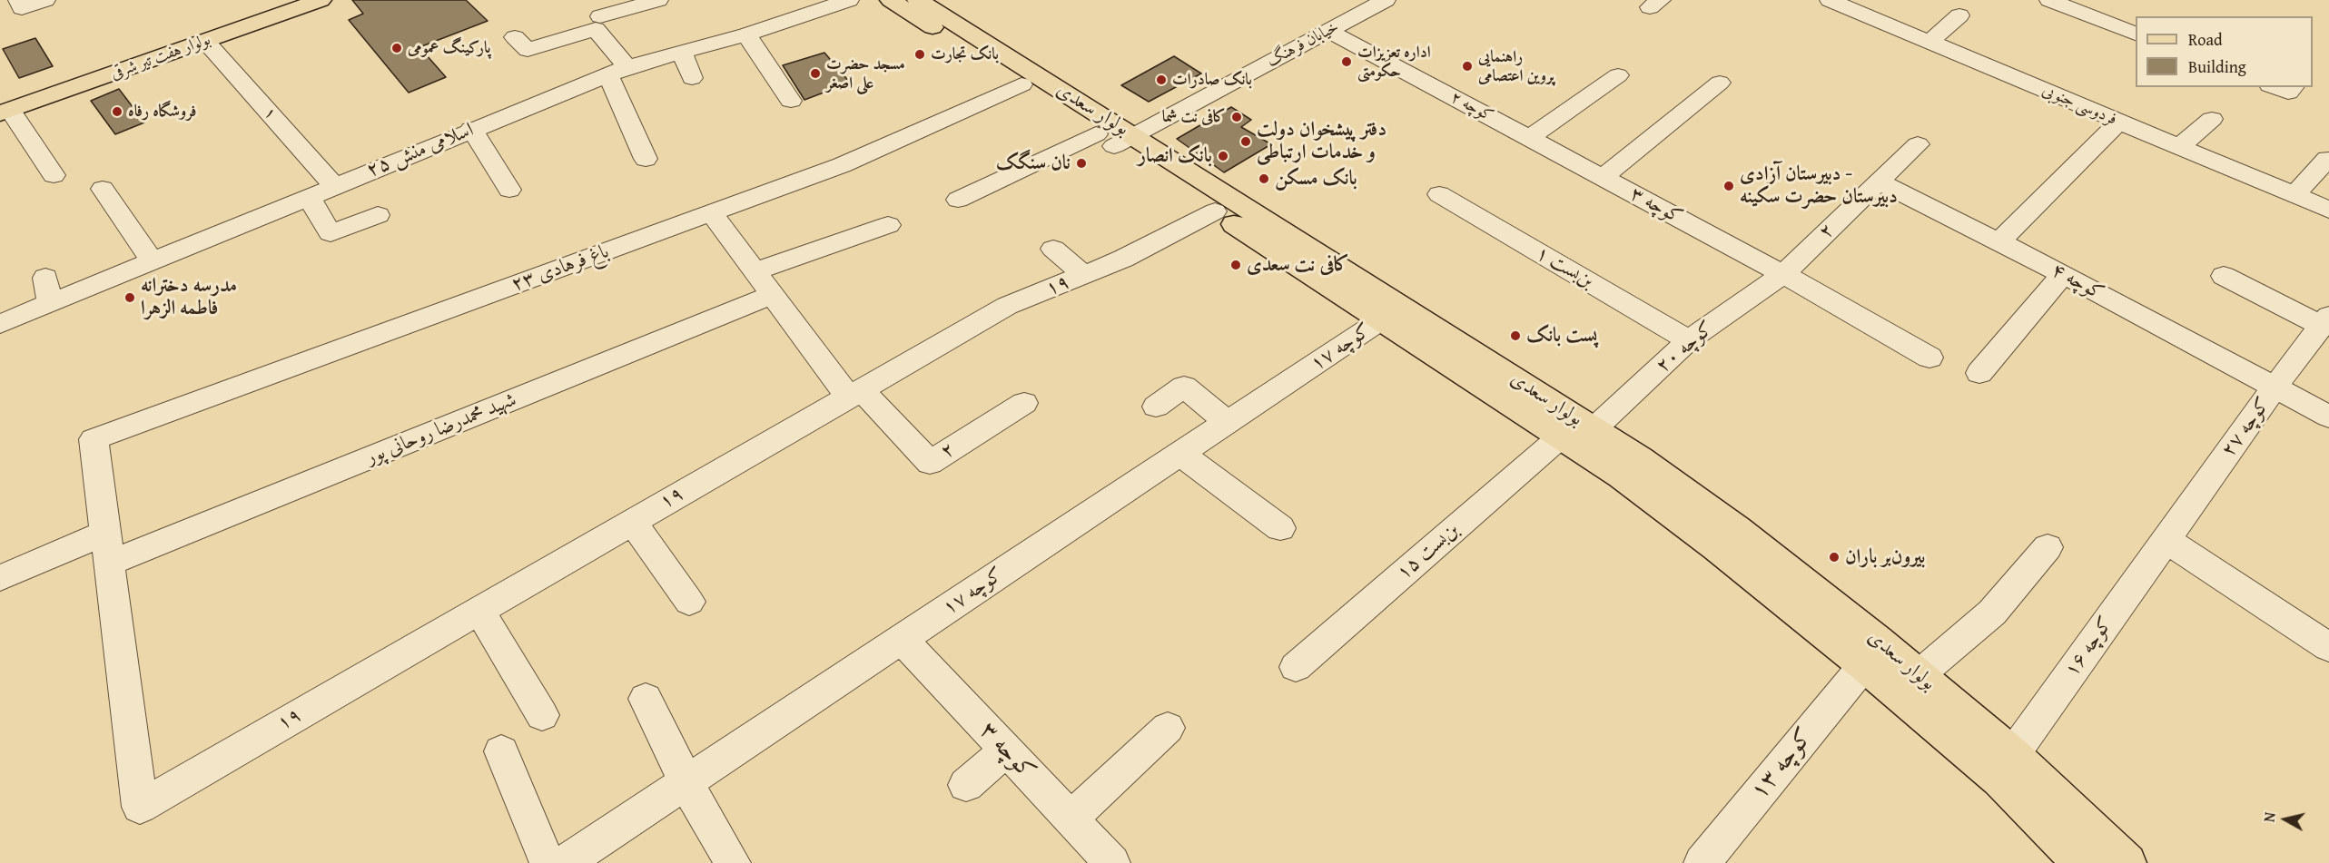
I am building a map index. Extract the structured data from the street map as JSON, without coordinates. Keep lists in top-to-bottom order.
{
  "streets": {
    "main road": ["بولوار هفت تیر شرقی", "بولوار سعدی"],
    "street": [
      "خیابان فرهنگ",
      "فردوسی جنوبی",
      "کوچه ۲",
      "۱",
      "اسلامی منش ۲۵",
      "کوچه ۳",
      "۲",
      "بن‌بست ۱",
      "باغ فرهادی ۲۳",
      "کوچه ۴",
      "۱۹",
      "کوچه ۱۷",
      "کوچه ۲۰",
      "کوچه ۲۷",
      "شهید محمدرضا روحانی پور",
      "بن‌بست ۱۵",
      "کوچه ۱۶",
      "کوچه ۱۳"
    ]
  },
  "crossings": [
    ["خیابان فرهنگ", "کوچه ۲"],
    ["خیابان فرهنگ", "بولوار سعدی"],
    ["بولوار هفت تیر شرقی", "۱"],
    ["کوچه ۲", "کوچه ۳"],
    ["بولوار سعدی", "باغ فرهادی ۲۳"],
    ["بولوار سعدی", "۱۹"],
    ["بولوار سعدی", "کوچه ۱۷"],
    ["بولوار سعدی", "کوچه ۲۰"],
    ["بولوار سعدی", "بن‌بست ۱۵"],
    ["بولوار سعدی", "کوچه ۱۶"],
    ["بولوار سعدی", "کوچه ۱۳"],
    ["۱", "اسلامی منش ۲۵"],
    ["کوچه ۳", "۲"],
    ["کوچه ۳", "کوچه ۱۷"],
    ["کوچه ۳", "کوچه ۲۰"],
    ["۲", "کوچه ۴"],
    ["۲", "۱۹"],
    ["۲", "کوچه ۲۰"],
    ["بن‌بست ۱", "کوچه ۲۰"],
    ["کوچه ۴", "کوچه ۲۷"],
    ["۱۹", "شهید محمدرضا روحانی پور"],
    ["کوچه ۲۷", "کوچه ۱۶"]
  ],
  "places": [
    "پارکینگ عمومی",
    "بانک تجارت",
    "اداره تعزیزات حکومتی",
    "راهنمایی پروین اعتصامی",
    "مسجد حضرت علی اصغر",
    "بانک صادرات",
    "فروشگاه رفاه",
    "کافی نت شما",
    "دفتر پیشخوان دولت و خدمات ارتباطی",
    "بانک انصار",
    "نان سنگک",
    "بانک مسکن",
    "دبیرستان آزادی - دبیرستان حضرت سکینه",
    "کافی نت سعدی",
    "مدرسه دخترانه فاطمه الزهرا",
    "پست بانک",
    "بیرون‌بر باران"
  ],
  "legend": ["Road", "Building"],
  "north": "left"
}
